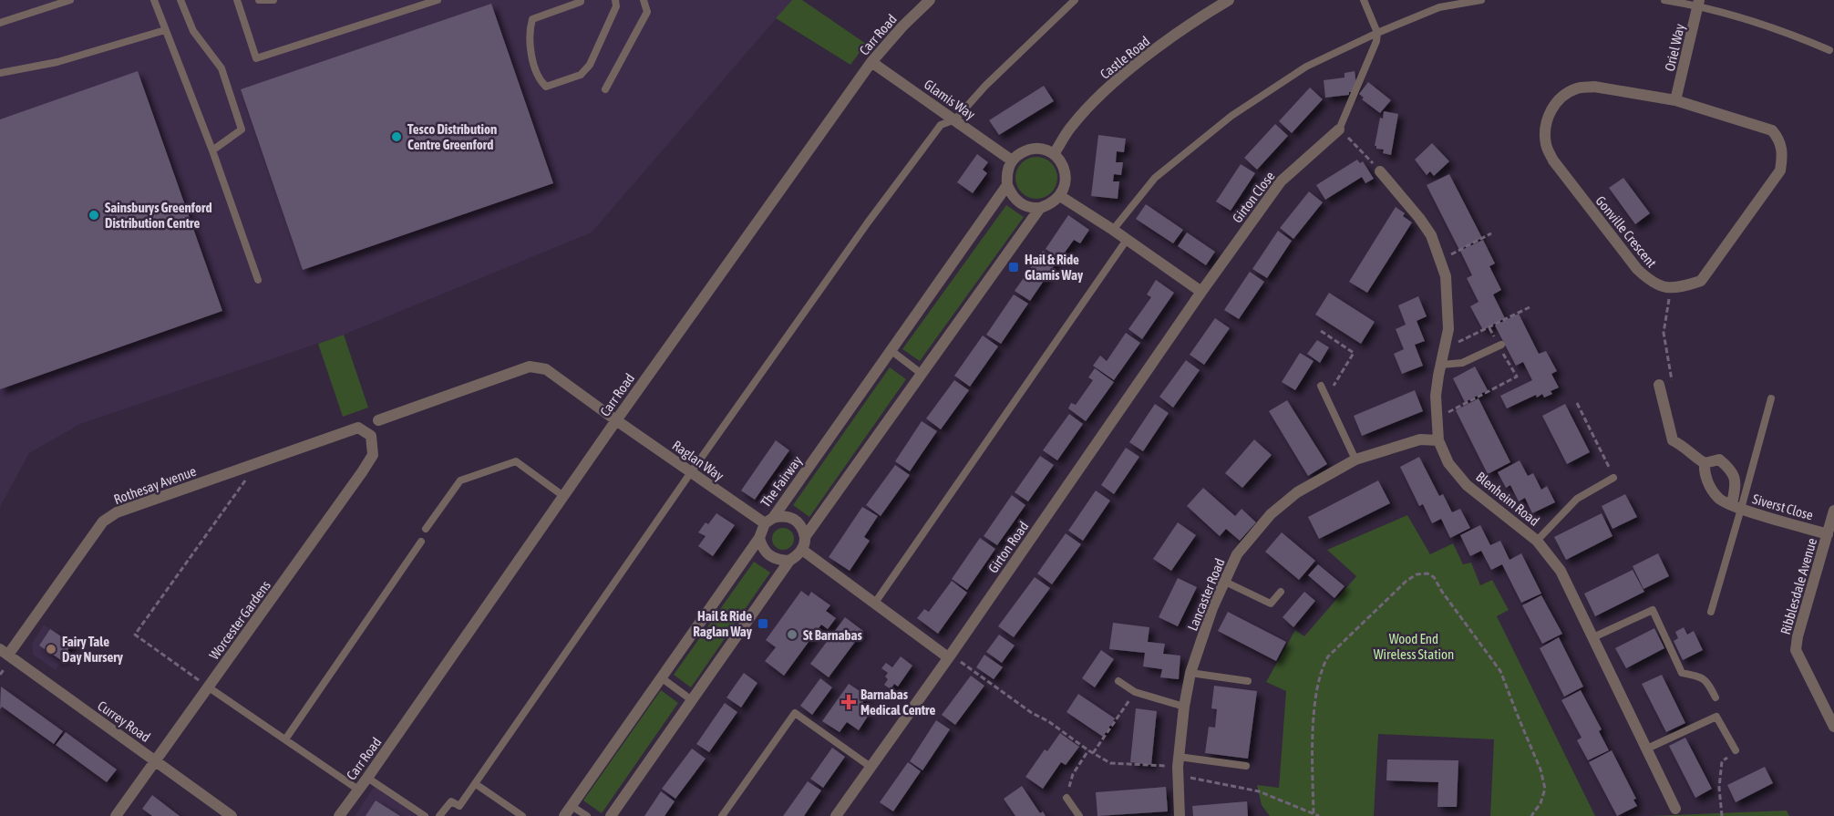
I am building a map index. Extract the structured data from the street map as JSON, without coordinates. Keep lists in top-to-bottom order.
{
  "streets": {
    "street": [
      "Carr Road",
      "Oriel Way",
      "Castle Road",
      "Glamis Way",
      "Girton Close",
      "Gonville Crescent",
      "Raglan Way",
      "The Fairway",
      "Rothesay Avenue",
      "Blenheim Road",
      "Siverst Close",
      "Girton Road",
      "Ribblesdale Avenue",
      "Lancaster Road",
      "Worcester Gardens",
      "Currey Road"
    ]
  },
  "crossings": [
    ["Carr Road", "Glamis Way"],
    ["Carr Road", "Raglan Way"],
    ["Oriel Way", "Gonville Crescent"],
    ["Castle Road", "Glamis Way"],
    ["Castle Road", "The Fairway"],
    ["Glamis Way", "The Fairway"],
    ["Girton Close", "Girton Road"],
    ["Raglan Way", "The Fairway"],
    ["Rothesay Avenue", "Worcester Gardens"],
    ["Rothesay Avenue", "Currey Road"],
    ["Blenheim Road", "Lancaster Road"],
    ["Siverst Close", "Ribblesdale Avenue"],
    ["Worcester Gardens", "Currey Road"]
  ],
  "parks": ["Wood End Wireless Station"],
  "places": {
    "other": [
      "Tesco Distribution Centre Greenford",
      "Sainsburys Greenford Distribution Centre",
      "St Barnabas",
      "Fairy Tale Day Nursery"
    ],
    "transit": ["Hail & Ride Glamis Way", "Hail & Ride Raglan Way"],
    "health": ["Barnabas Medical Centre"]
  }
}
